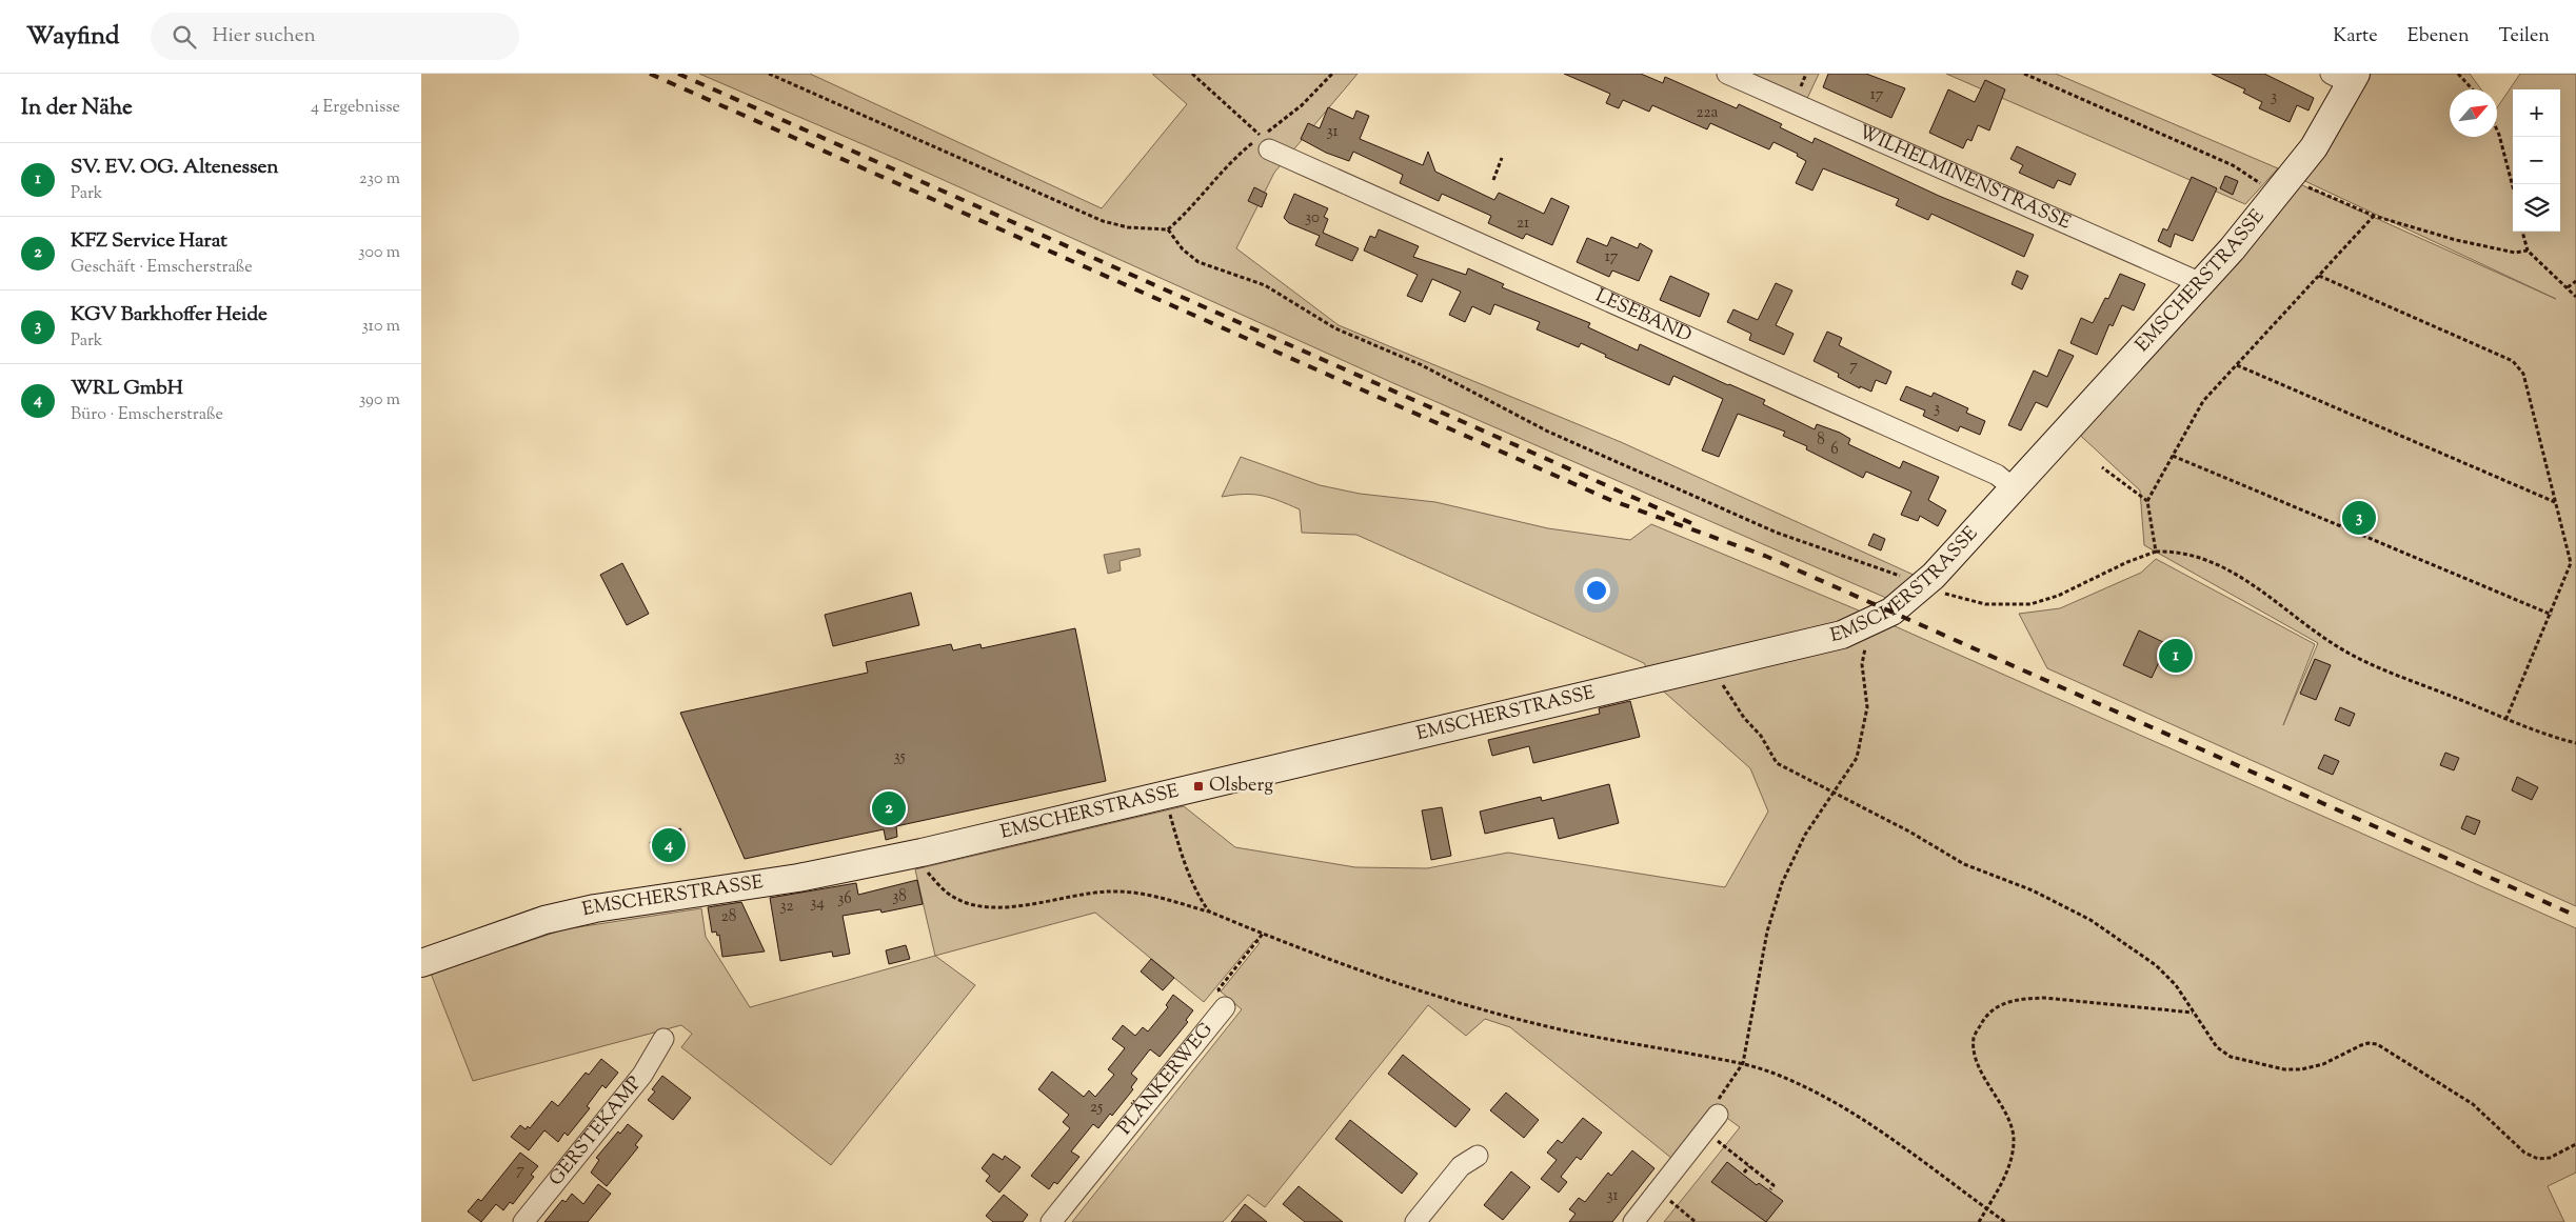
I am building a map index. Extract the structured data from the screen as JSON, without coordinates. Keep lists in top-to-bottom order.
{
  "streets": {
    "street": [
      "WILHELMINENSTRASSE",
      "EMSCHERSTRASSE",
      "LESEBAND",
      "PLÄNKERWEG",
      "GERSTEKAMP"
    ]
  },
  "crossings": [
    ["WILHELMINENSTRASSE", "EMSCHERSTRASSE"],
    ["EMSCHERSTRASSE", "LESEBAND"]
  ],
  "places": {
    "transit": ["Olsberg"]
  },
  "house_numbers": [
    "17",
    "3",
    "22a",
    "31",
    "30",
    "21",
    "17",
    "7",
    "3",
    "8",
    "6",
    "35",
    "38",
    "36",
    "34",
    "32",
    "28",
    "25",
    "7",
    "31"
  ],
  "north": "top right",
  "page": {
    "header": "Wayfind",
    "search": "Hier suchen",
    "nav": ["Karte", "Ebenen", "Teilen"],
    "heading": ["In der Nähe", "4 Ergebnisse"],
    "map_buttons": ["+", "−"],
    "list": [
      {
        "mark": "1",
        "name": "SV. EV. OG. Altenessen",
        "note": "Park",
        "value": "230 m"
      },
      {
        "mark": "2",
        "name": "KFZ Service Harat",
        "note": "Geschäft · Emscherstraße",
        "value": "300 m"
      },
      {
        "mark": "3",
        "name": "KGV Barkhoffer Heide",
        "note": "Park",
        "value": "310 m"
      },
      {
        "mark": "4",
        "name": "WRL GmbH",
        "note": "Büro · Emscherstraße",
        "value": "390 m"
      }
    ],
    "pins": [
      "3",
      "1",
      "2",
      "4"
    ]
  }
}
